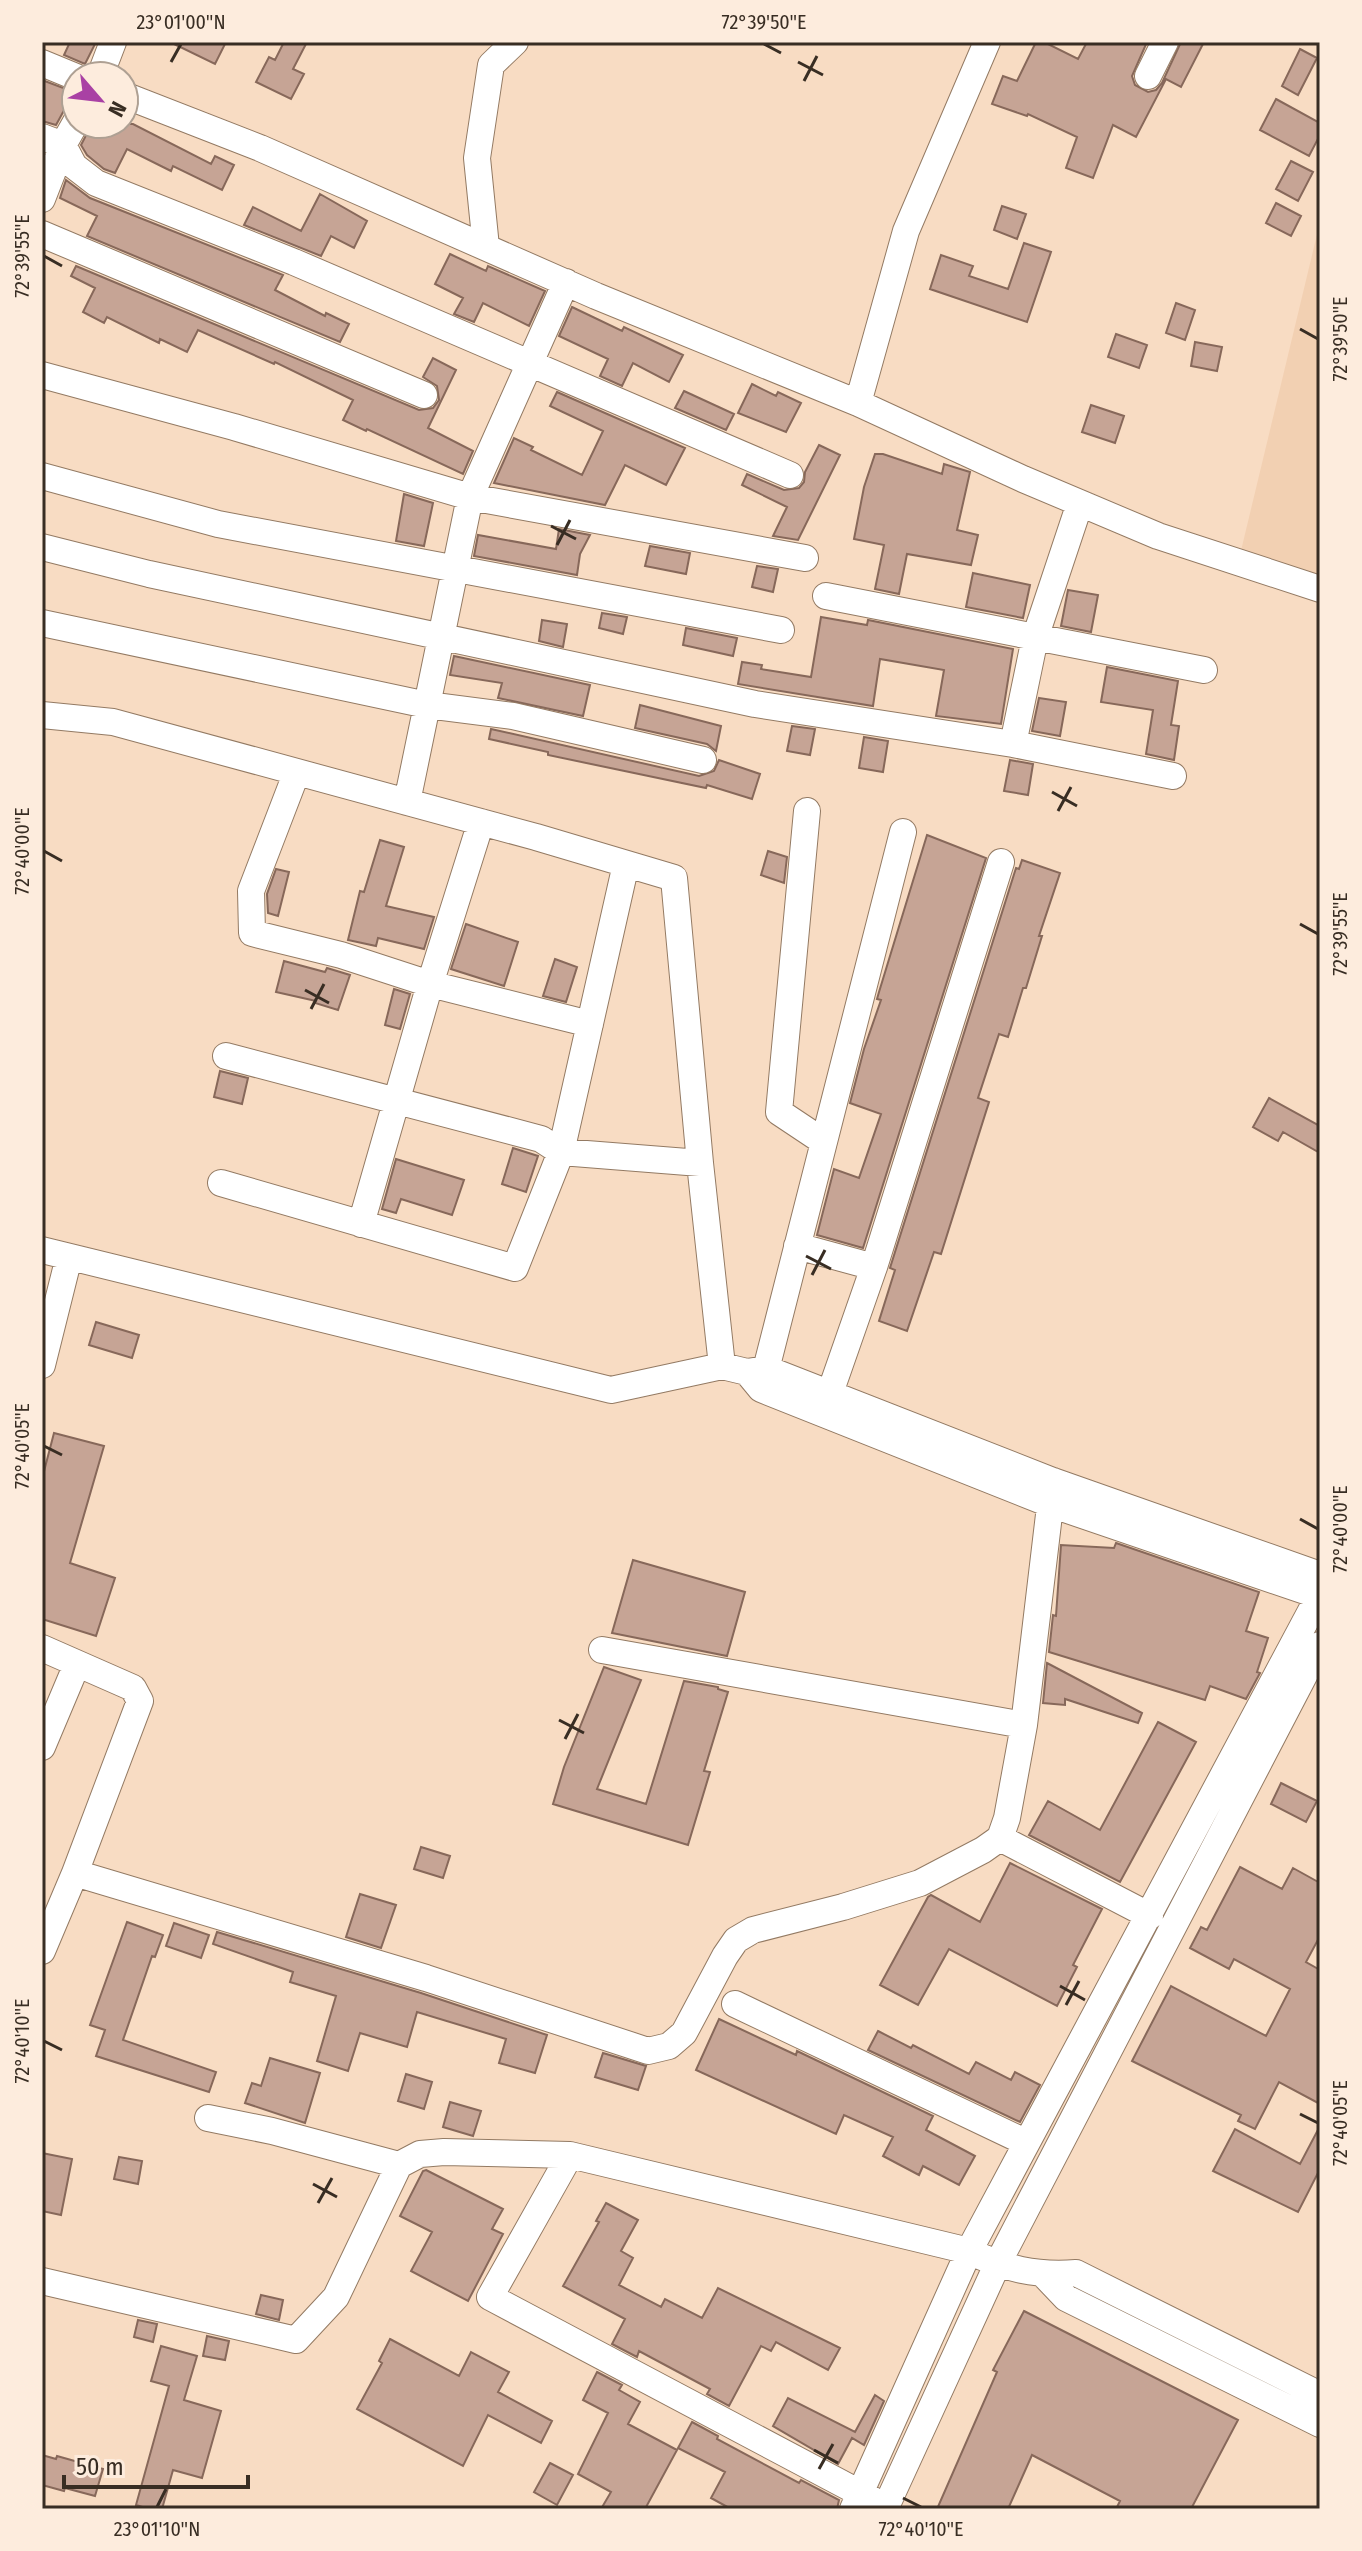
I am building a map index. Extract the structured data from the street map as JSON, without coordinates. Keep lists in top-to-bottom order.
{
  "scale_bar": "50 m",
  "north": "bottom right",
  "coordinates": [
    "23°01'00\"N",
    "72°39'50\"E",
    "72°39'55\"E",
    "72°40'00\"E",
    "72°40'05\"E",
    "72°40'10\"E",
    "23°01'10\"N"
  ]
}
